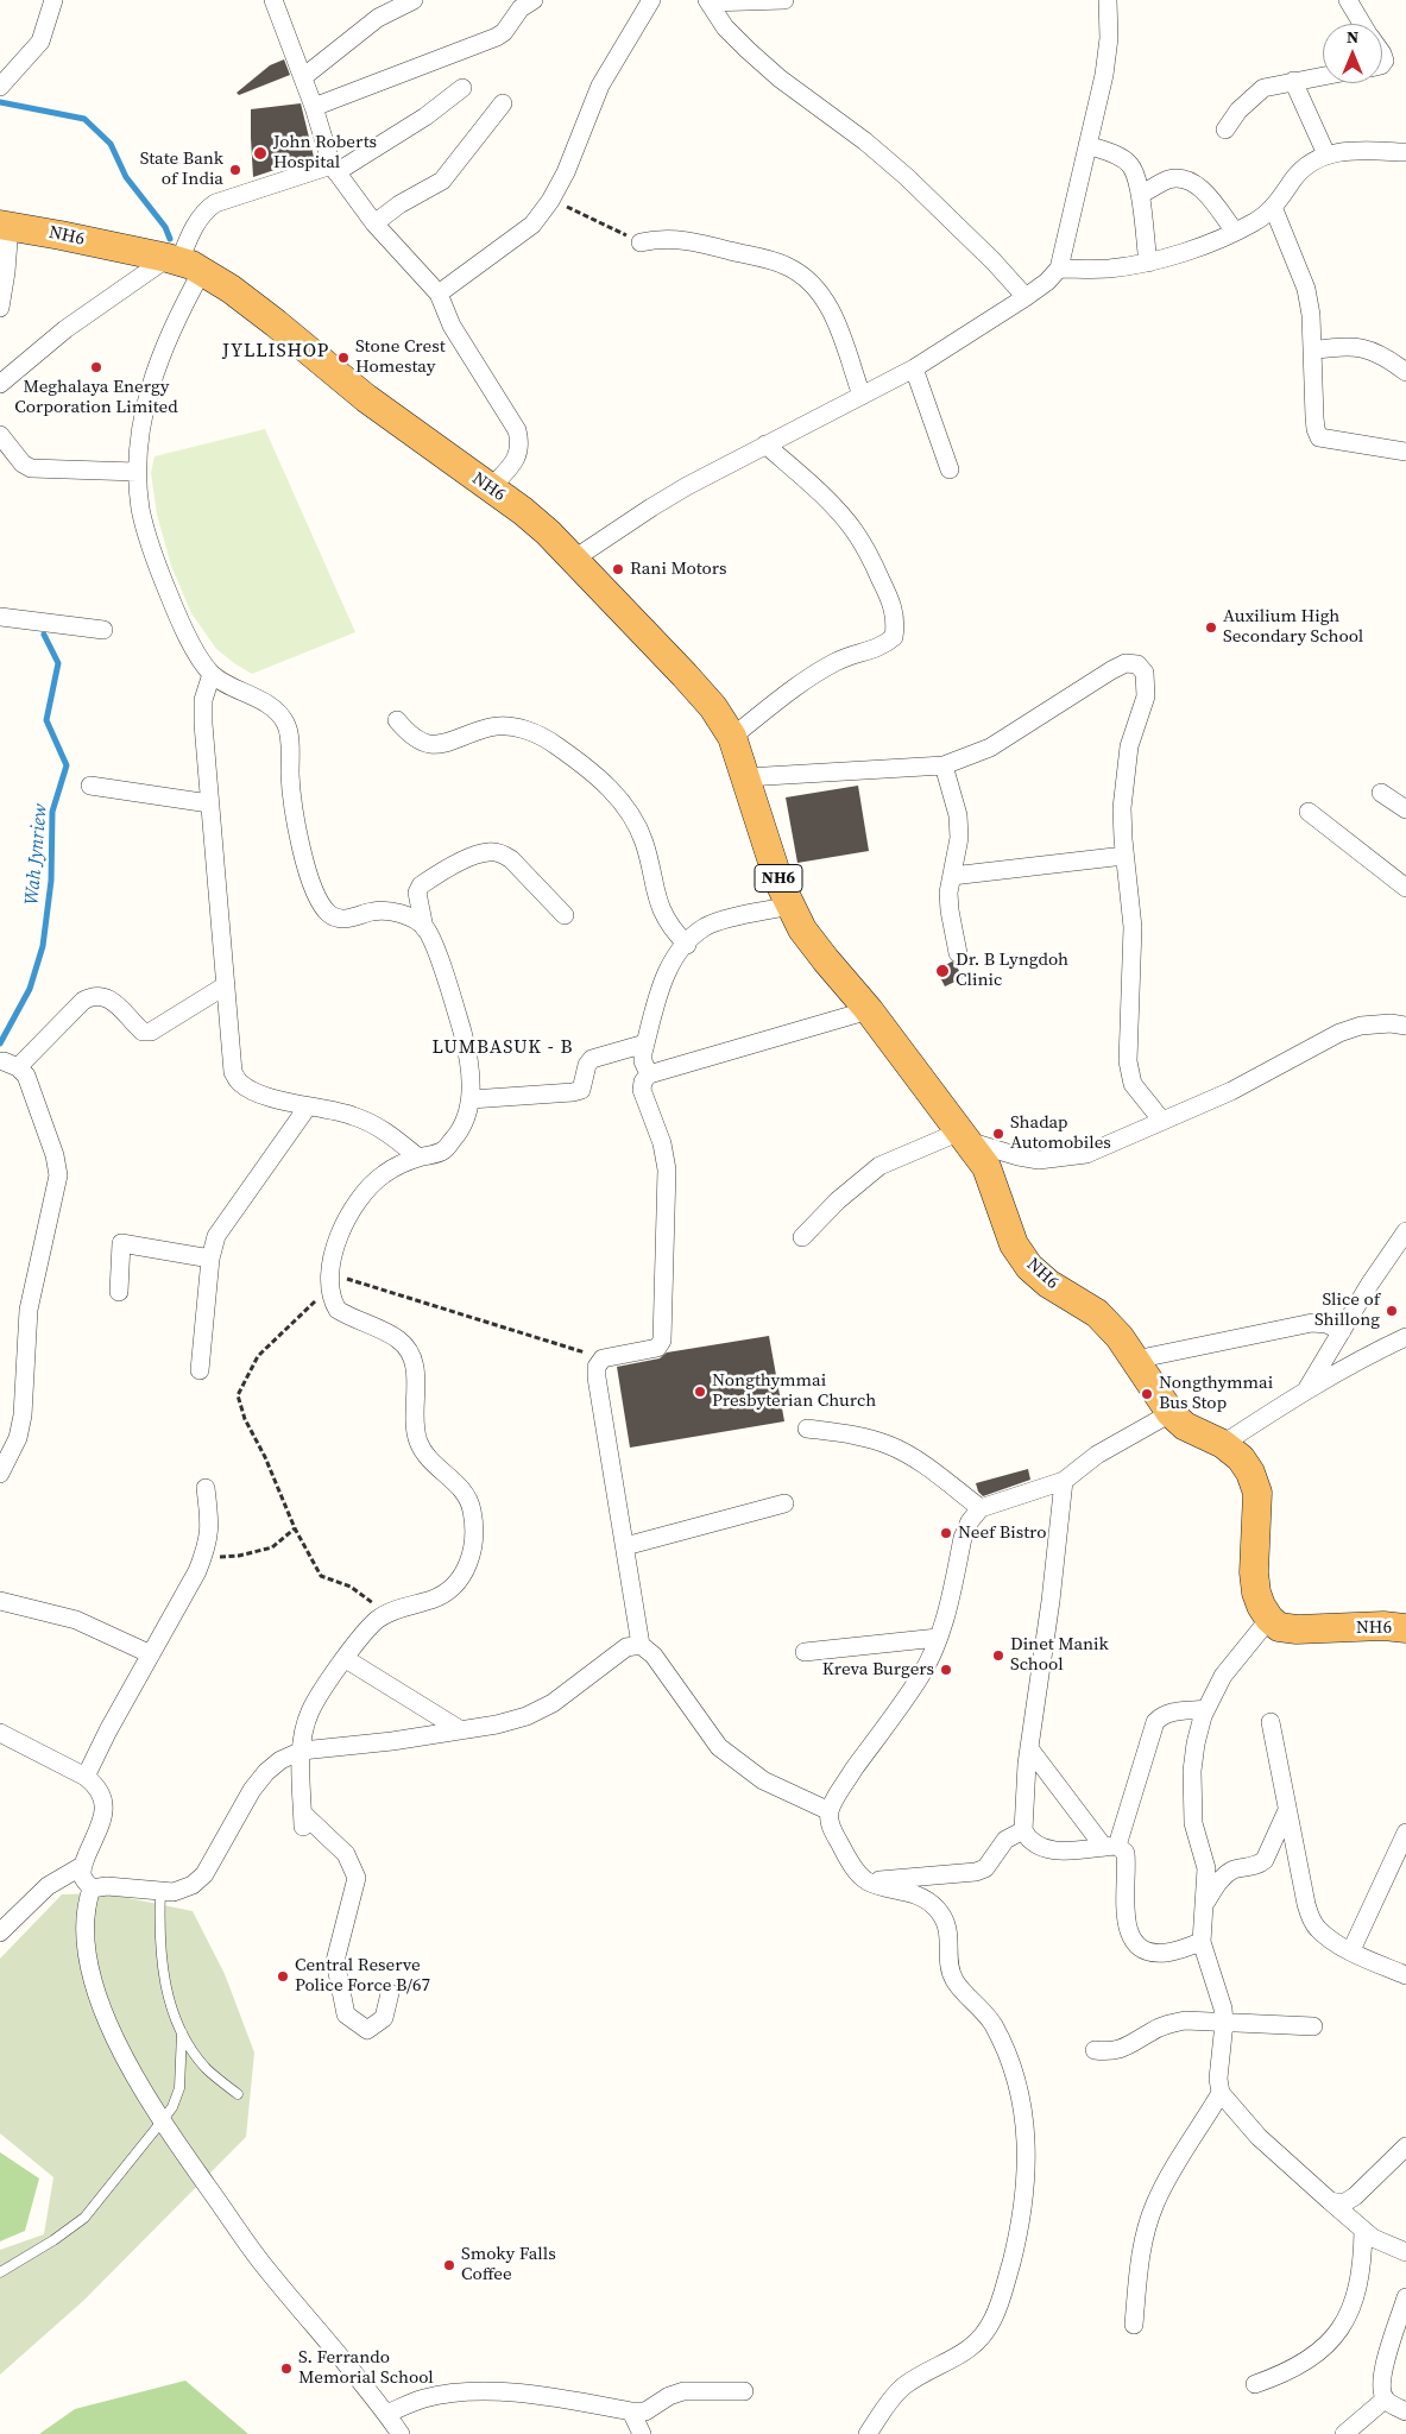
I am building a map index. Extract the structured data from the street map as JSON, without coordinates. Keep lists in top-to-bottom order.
{
  "streets": {
    "highway": ["NH6"]
  },
  "districts": ["JYLLISHOP", "LUMBASUK - B"],
  "water": ["Wah Jynriew"],
  "places": [
    "John Roberts Hospital",
    "State Bank of India",
    "Stone Crest Homestay",
    "Meghalaya Energy Corporation Limited",
    "Rani Motors",
    "Auxilium High Secondary School",
    "Dr. B Lyngdoh Clinic",
    "Shadap Automobiles",
    "Slice of Shillong",
    "Nongthymmai Presbyterian Church",
    "Nongthymmai Bus Stop",
    "Neef Bistro",
    "Dinet Manik School",
    "Kreva Burgers",
    "Central Reserve Police Force B/67",
    "Smoky Falls Coffee",
    "S. Ferrando Memorial School"
  ],
  "north": "top"
}
